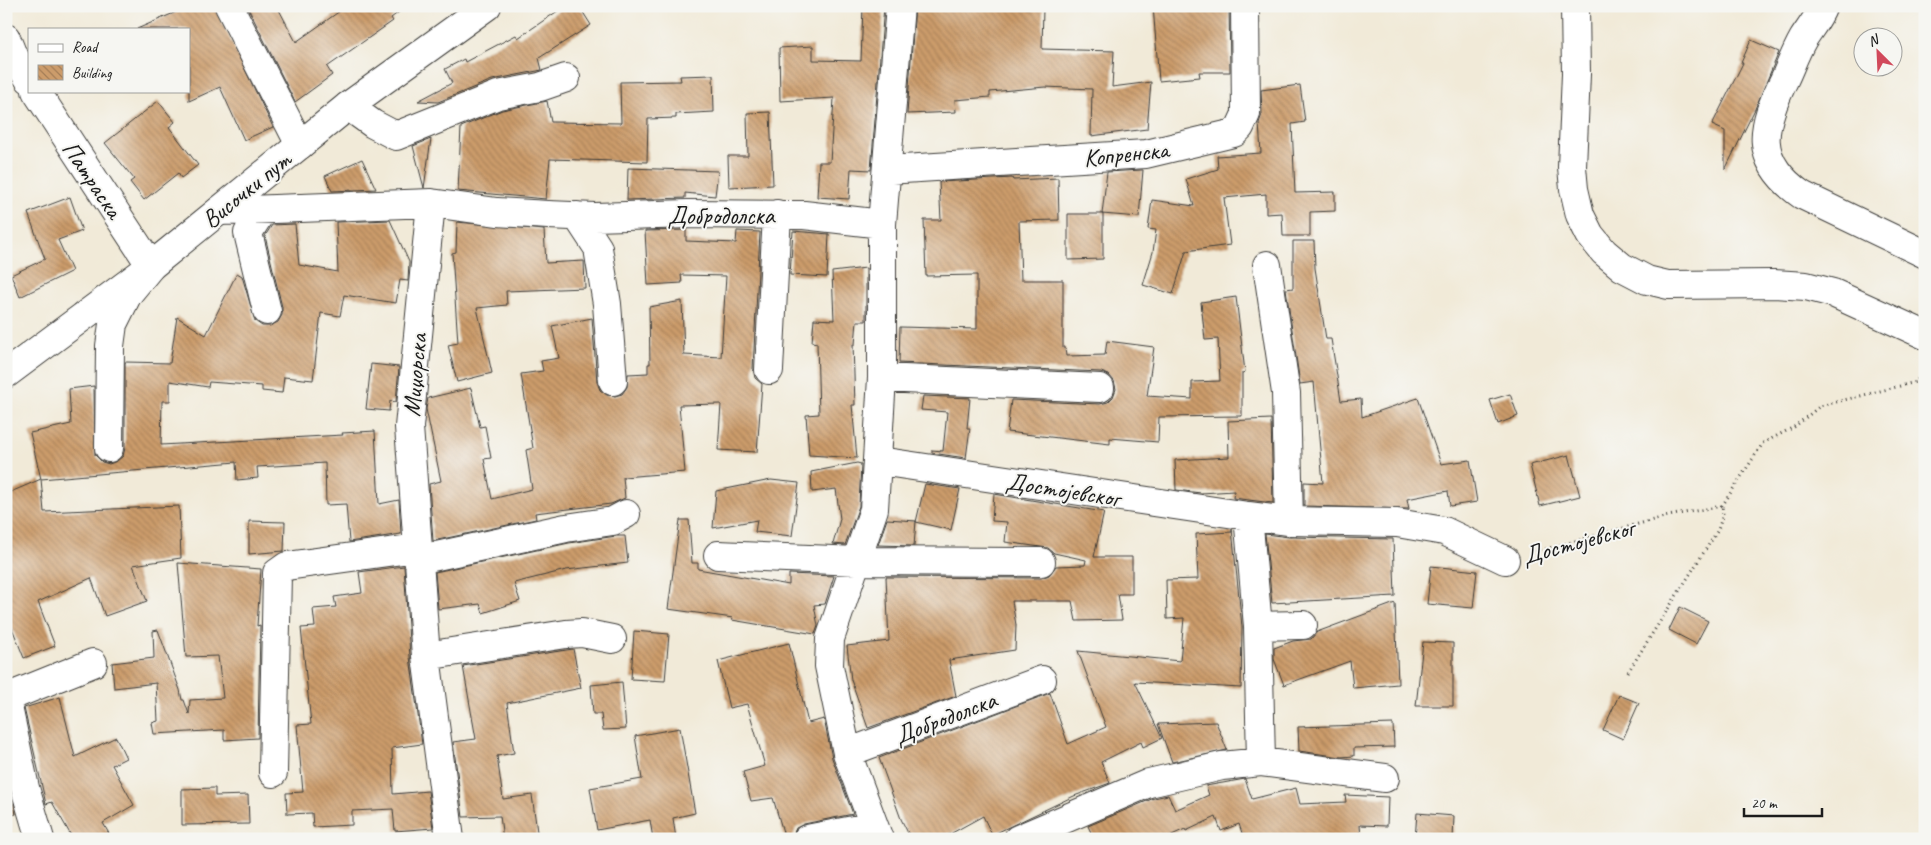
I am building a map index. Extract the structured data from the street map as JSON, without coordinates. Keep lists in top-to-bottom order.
{
  "streets": {
    "street": [
      "Копренска",
      "Патраска",
      "Височки пут",
      "Добродолска",
      "Миџорска",
      "Достојевског"
    ]
  },
  "crossings": [
    ["Патраска", "Височки пут"],
    ["Височки пут", "Добродолска"],
    ["Добродолска", "Миџорска"]
  ],
  "legend": ["Road", "Building"],
  "scale_bar": "20 m",
  "north": "top left"
}
